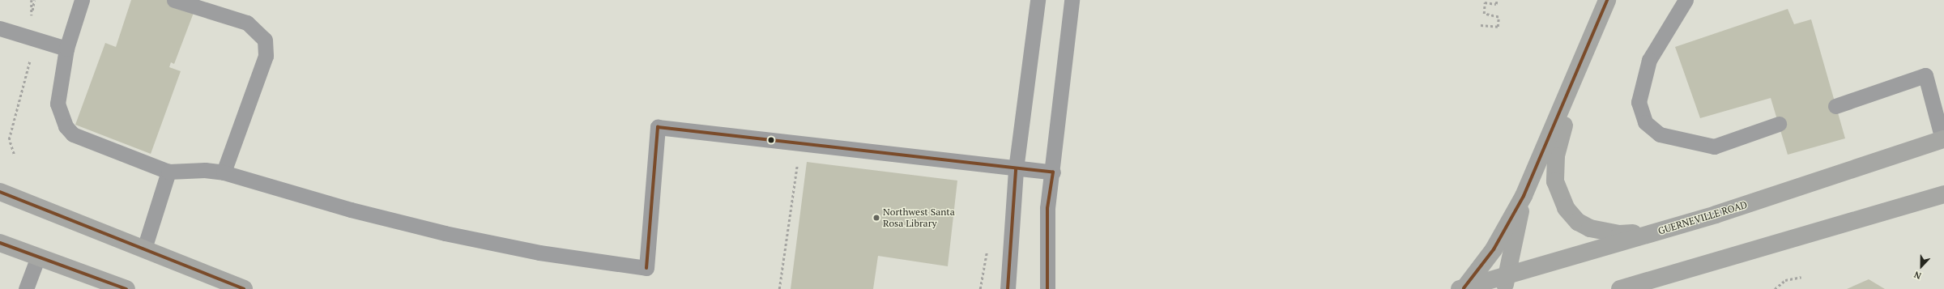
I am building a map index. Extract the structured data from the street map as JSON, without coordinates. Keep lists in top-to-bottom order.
{
  "streets": {
    "main road": ["GUERNEVILLE ROAD"]
  },
  "places": ["Northwest Santa Rosa Library"],
  "north": "bottom"
}
